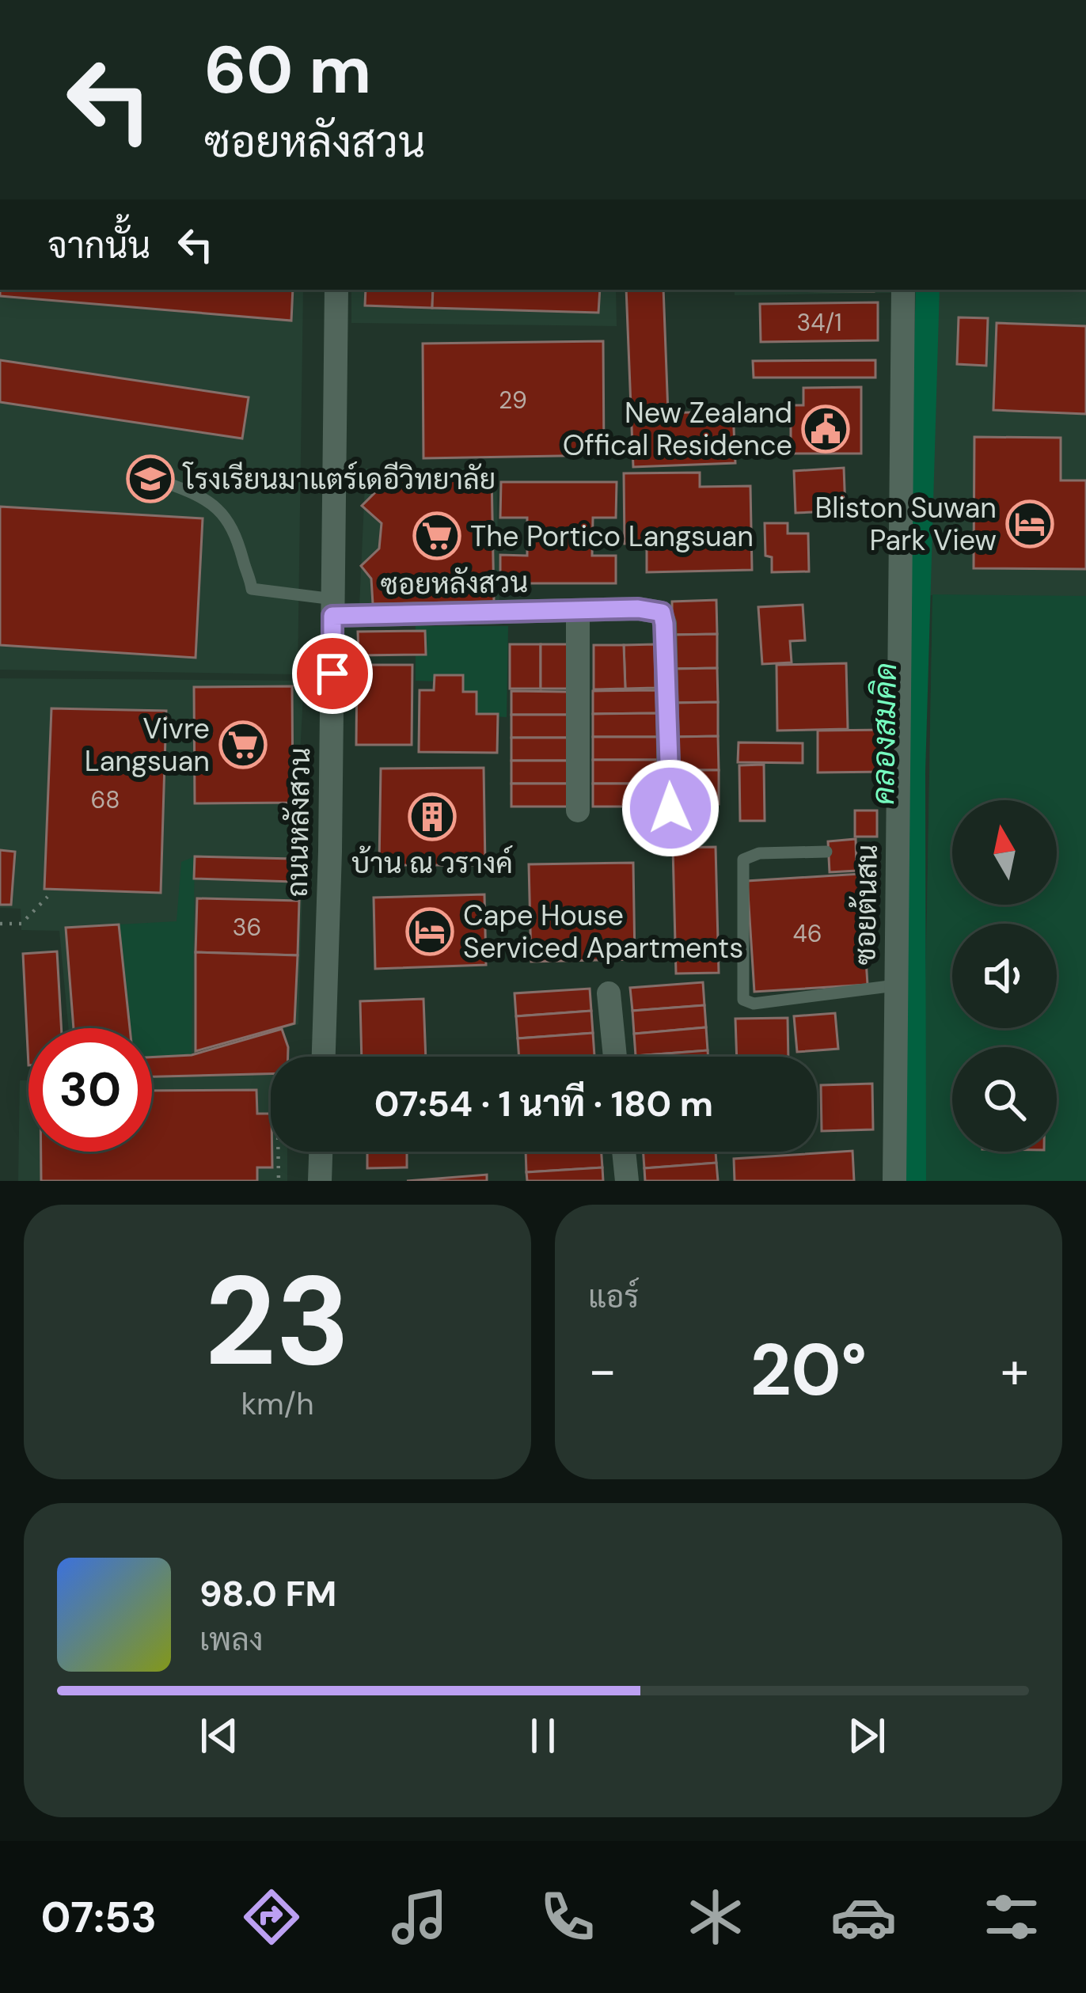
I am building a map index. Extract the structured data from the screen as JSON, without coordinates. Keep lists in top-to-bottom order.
{
  "streets": {
    "street": ["ซอยหลังสวน", "ถนนหลังสวน", "ซอยต้นสน"]
  },
  "crossings": [
    ["ซอยหลังสวน", "ถนนหลังสวน"]
  ],
  "water": ["คลองสมคิด"],
  "places": {
    "public building": ["New Zealand Offical Residence"],
    "school or university": ["โรงเรียนมาแตร์เดอีวิทยาลัย"],
    "hotel": ["Bliston Suwan Park View", "Cape House Serviced Apartments"],
    "supermarket": ["The Portico Langsuan", "Vivre Langsuan"],
    "building": ["บ้าน ณ วรางค์"]
  },
  "house_numbers": [
    "34/1",
    "29",
    "68",
    "36",
    "46"
  ],
  "north": "top",
  "page": {
    "turn": ["60 m", "ซอยหลังสวน"],
    "then": "จากนั้น",
    "limit": "30",
    "trip": "07:54 · 1 นาที · 180 m",
    "tile": [
      ["23", "km/h"],
      "แอร์"
    ],
    "heat": ["−", "20°", "+"],
    "song": ["98.0 FM", "เพลง"],
    "tabs": "07:53"
  }
}
